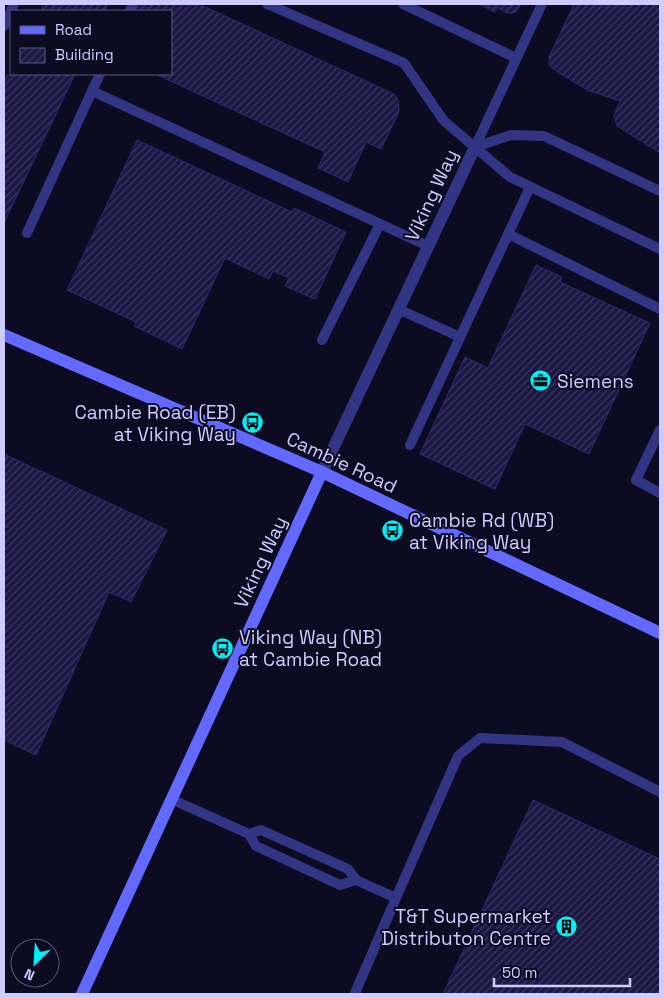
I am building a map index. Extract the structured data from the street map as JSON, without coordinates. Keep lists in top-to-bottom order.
{
  "streets": {
    "main road": ["Viking Way", "Cambie Road"]
  },
  "crossings": [
    ["Viking Way", "Cambie Road"]
  ],
  "places": {
    "office": ["Siemens"],
    "bus stop": ["Cambie Road (EB) at Viking Way", "Cambie Rd (WB) at Viking Way", "Viking Way (NB) at Cambie Road"],
    "building": ["T&T Supermarket Distributon Centre"]
  },
  "legend": ["Road", "Building"],
  "scale_bar": "50 m",
  "north": "bottom left"
}
